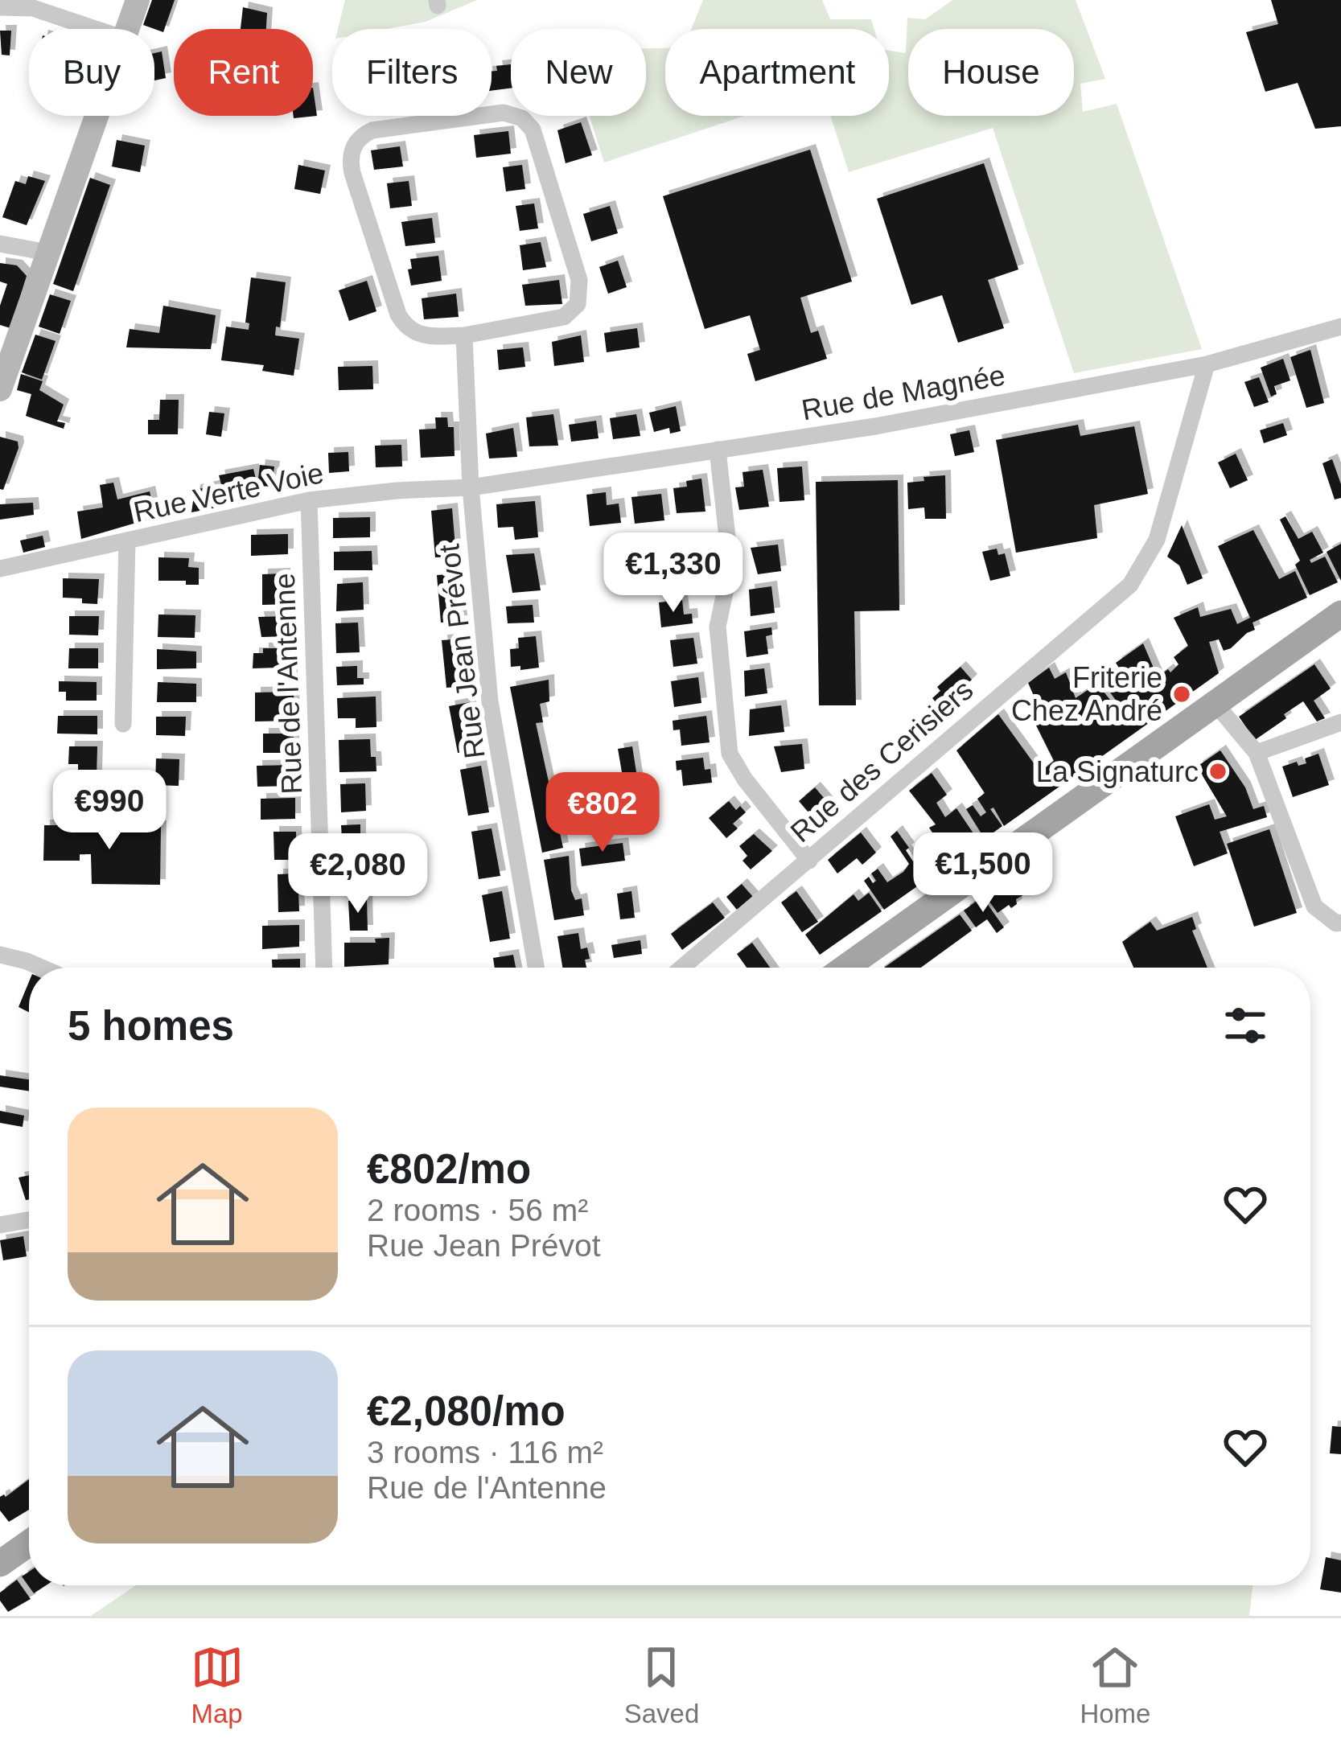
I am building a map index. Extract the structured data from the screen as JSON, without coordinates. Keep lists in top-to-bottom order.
{
  "streets": {
    "street": [
      "Rue de Magnée",
      "Rue Verte Voie",
      "Rue Jean Prévot",
      "Rue de l'Antenne",
      "Rue des Cerisiers"
    ]
  },
  "crossings": [
    ["Rue de Magnée", "Rue Verte Voie"],
    ["Rue de Magnée", "Rue Jean Prévot"],
    ["Rue de Magnée", "Rue des Cerisiers"],
    ["Rue Verte Voie", "Rue Jean Prévot"],
    ["Rue Verte Voie", "Rue de l'Antenne"]
  ],
  "places": ["Friterie Chez André", "La Signaturc"],
  "page": {
    "chip": [
      "Buy",
      "Rent",
      "Filters",
      "New",
      "Apartment",
      "House"
    ],
    "price": [
      "€1,330",
      "€990",
      "€802",
      "€1,500",
      "€2,080"
    ],
    "heading": "5 homes",
    "list": [
      {
        "name": "€802/mo",
        "note": "2 rooms · 56 m² · Rue Jean Prévot"
      },
      {
        "name": "€2,080/mo",
        "note": "3 rooms · 116 m² · Rue de l'Antenne"
      }
    ],
    "tabs": ["Map", "Saved", "Home"]
  }
}
